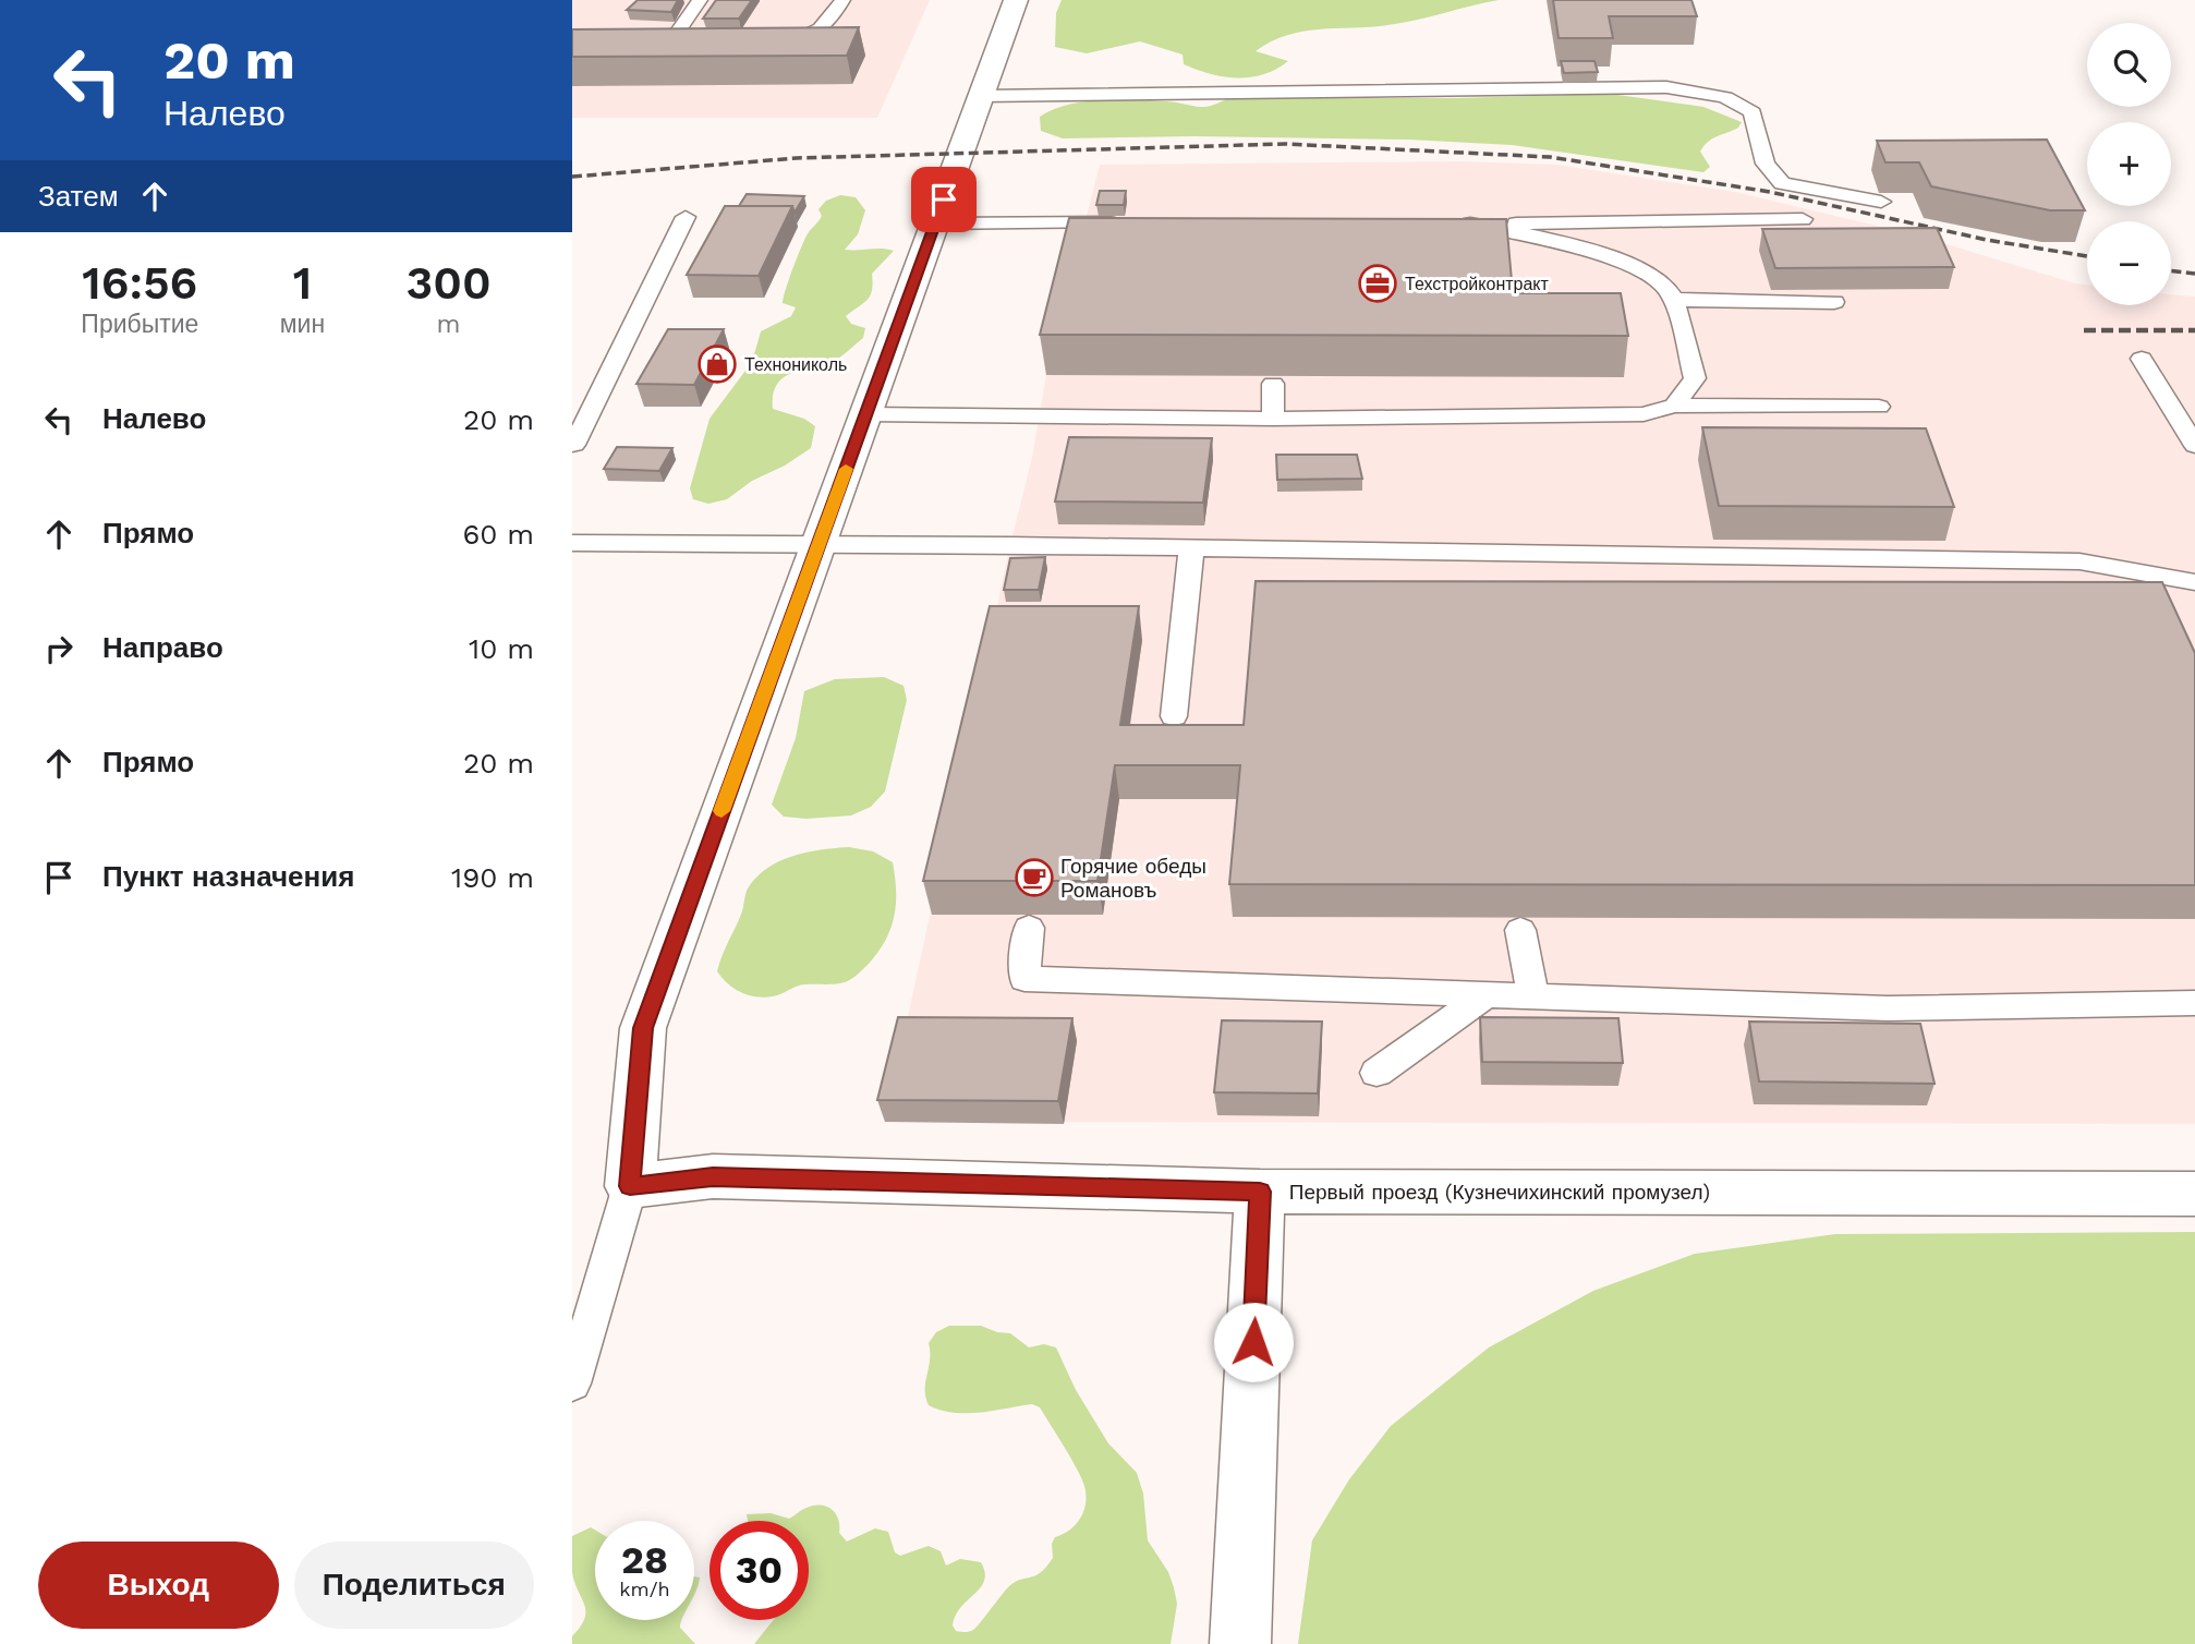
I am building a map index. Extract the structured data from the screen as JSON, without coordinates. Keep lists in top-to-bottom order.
{
  "streets": {
    "street": ["Первый проезд (Кузнечихинский промузел)"]
  },
  "places": {
    "office": ["Техстройконтракт"],
    "shop": ["Технониколь"],
    "cafe": ["Горячие обеды Романовъ"]
  },
  "page": {
    "turn": ["20 m", "Налево"],
    "map_buttons": ["+", "−"],
    "then": "Затем",
    "eta": [
      "16:56",
      "Прибытие",
      "1",
      "мин",
      "300",
      "m"
    ],
    "list": [
      {
        "name": "Налево",
        "value": "20 m"
      },
      {
        "name": "Прямо",
        "value": "60 m"
      },
      {
        "name": "Направо",
        "value": "10 m"
      },
      {
        "name": "Прямо",
        "value": "20 m"
      },
      {
        "name": "Пункт назначения",
        "value": "190 m"
      }
    ],
    "speed": "28 km/h",
    "limit": "30",
    "buttons": ["Выход", "Поделиться"]
  }
}
